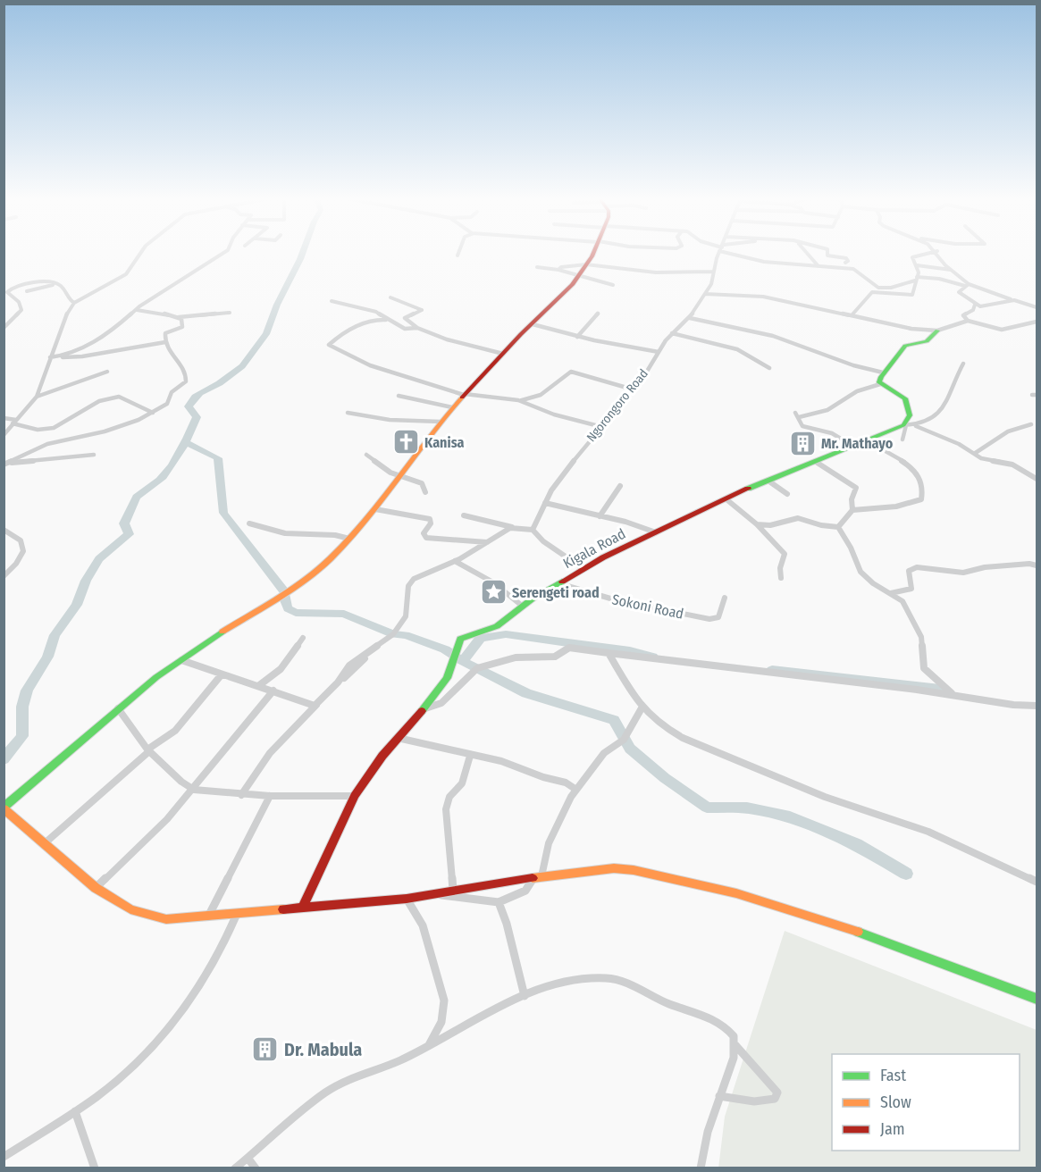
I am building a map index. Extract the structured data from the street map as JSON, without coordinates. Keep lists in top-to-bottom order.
{
  "streets": {
    "street": ["Ngorongoro Road", "Kigala Road", "Sokoni Road"]
  },
  "crossings": [
    ["Kigala Road", "Sokoni Road"]
  ],
  "places": {
    "church": ["Kanisa"],
    "building": ["Mr. Mathayo", "Dr. Mabula"],
    "place": ["Serengeti road"]
  },
  "legend": ["Fast", "Slow", "Jam"]
}
